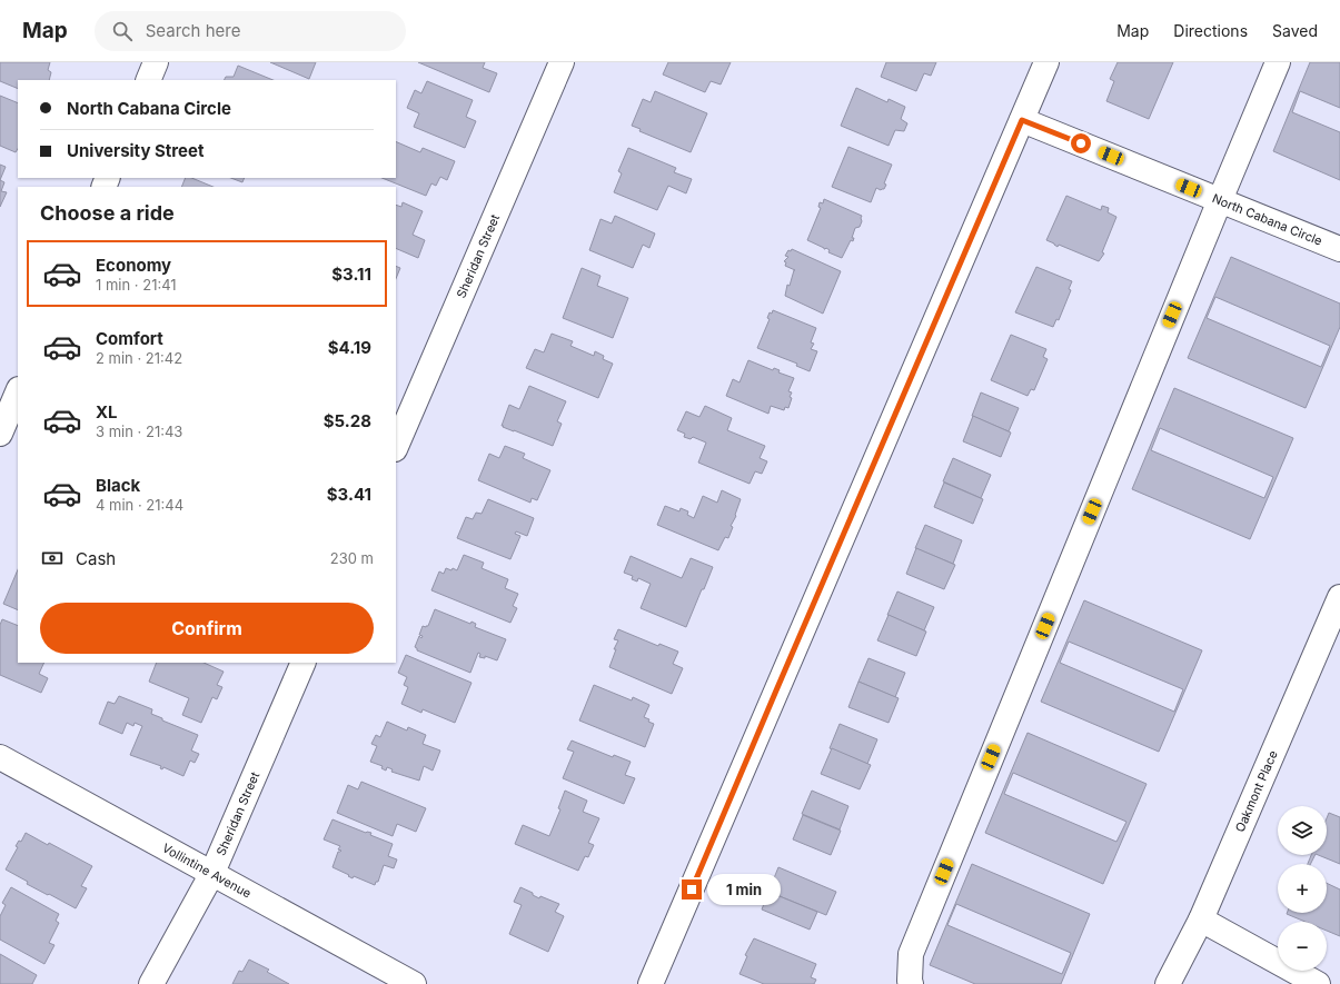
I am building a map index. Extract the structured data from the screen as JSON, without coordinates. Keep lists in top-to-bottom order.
{
  "streets": {
    "street": [
      "North Cabana Circle",
      "Sheridan Street",
      "Oakmont Place",
      "Vollintine Avenue"
    ]
  },
  "crossings": [
    ["Sheridan Street", "Vollintine Avenue"]
  ],
  "page": {
    "header": "Map",
    "search": "Search here",
    "nav": ["Map", "Directions", "Saved"],
    "banner": ["North Cabana Circle", "University Street"],
    "heading": "Choose a ride",
    "list": [
      {
        "name": "Economy",
        "note": "1 min · 21:41",
        "value": "$3.11"
      },
      {
        "name": "Comfort",
        "note": "2 min · 21:42",
        "value": "$4.19"
      },
      {
        "name": "XL",
        "note": "3 min · 21:43",
        "value": "$5.28"
      },
      {
        "name": "Black",
        "note": "4 min · 21:44",
        "value": "$3.41"
      }
    ],
    "pay": ["Cash", "230 m"],
    "buttons": "Confirm",
    "map_buttons": ["+", "−"],
    "bubble": "1 min"
  }
}
